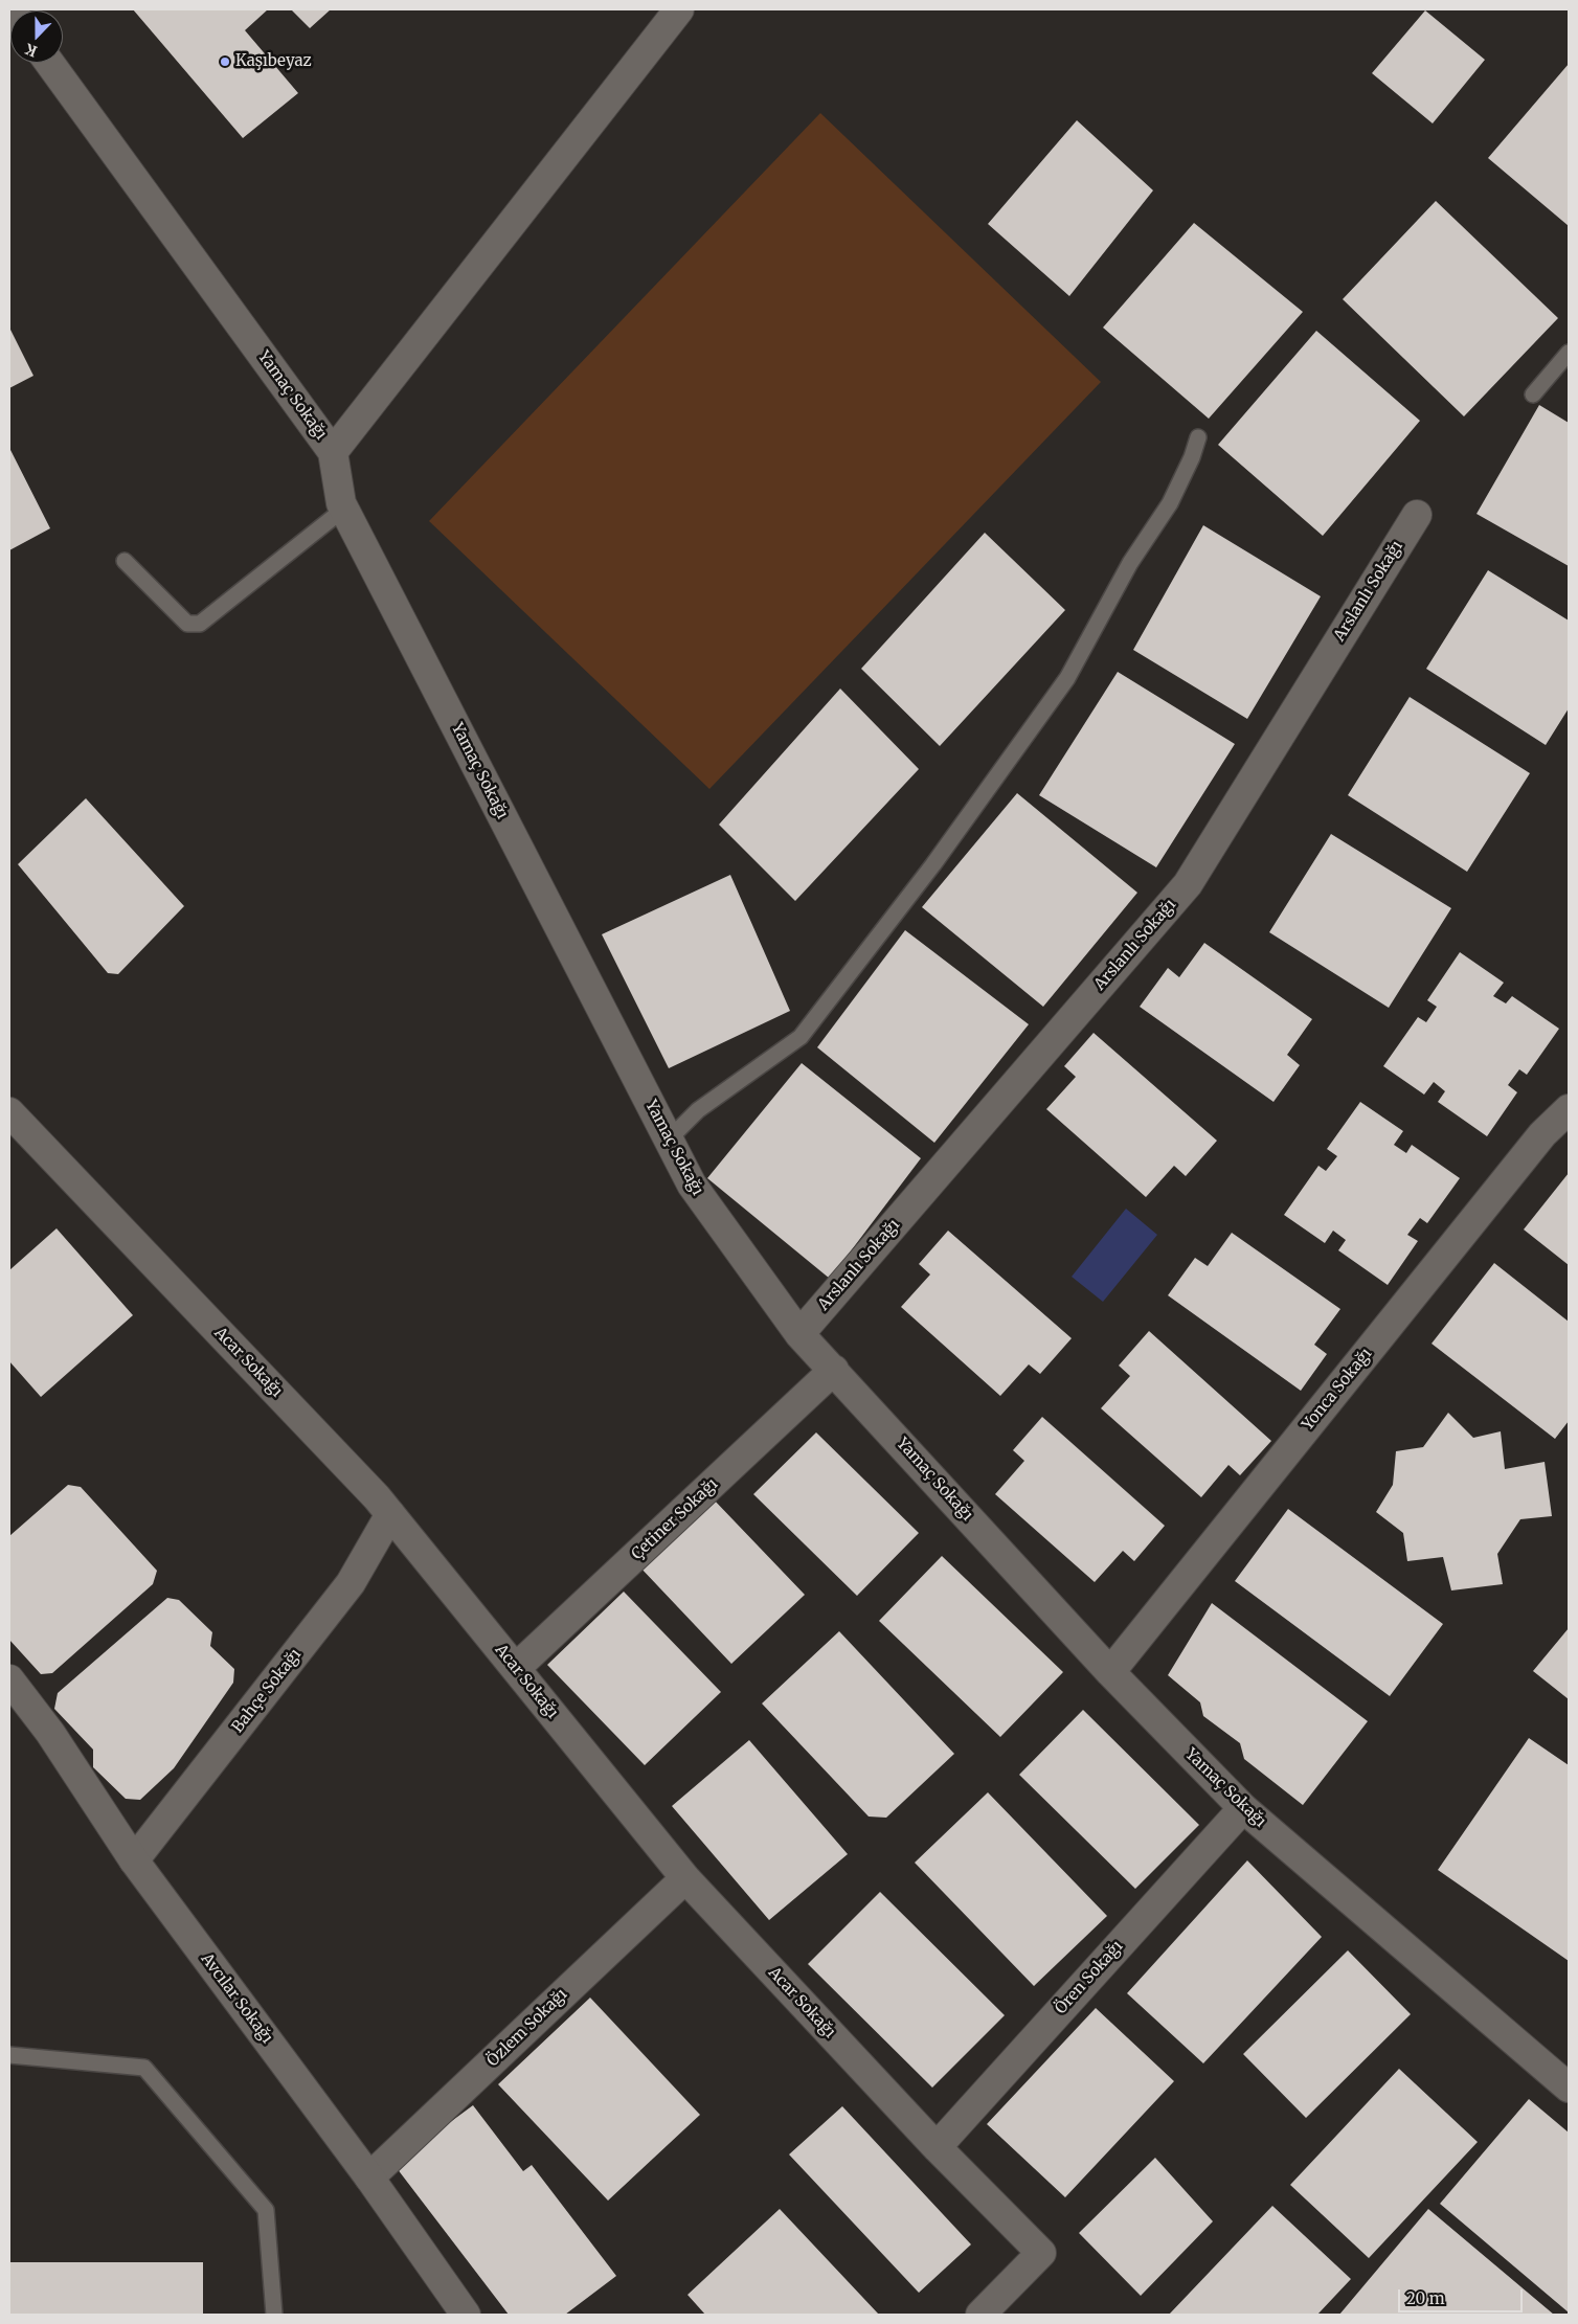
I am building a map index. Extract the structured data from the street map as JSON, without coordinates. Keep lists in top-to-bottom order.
{
  "streets": {
    "street": [
      "Yamaç Sokağı",
      "Arslanlı Sokağı",
      "Acar Sokağı",
      "Yonca Sokağı",
      "Çetiner Sokağı",
      "Bahçe Sokağı",
      "Ören Sokağı",
      "Avcılar Sokağı",
      "Özlem Sokağı"
    ]
  },
  "crossings": [
    ["Yamaç Sokağı", "Arslanlı Sokağı"],
    ["Yamaç Sokağı", "Yonca Sokağı"],
    ["Yamaç Sokağı", "Çetiner Sokağı"],
    ["Yamaç Sokağı", "Ören Sokağı"],
    ["Acar Sokağı", "Çetiner Sokağı"],
    ["Acar Sokağı", "Bahçe Sokağı"],
    ["Acar Sokağı", "Ören Sokağı"],
    ["Acar Sokağı", "Özlem Sokağı"],
    ["Bahçe Sokağı", "Avcılar Sokağı"],
    ["Avcılar Sokağı", "Özlem Sokağı"]
  ],
  "places": ["Kaşıbeyaz"],
  "scale_bar": "20 m",
  "north": "bottom"
}
